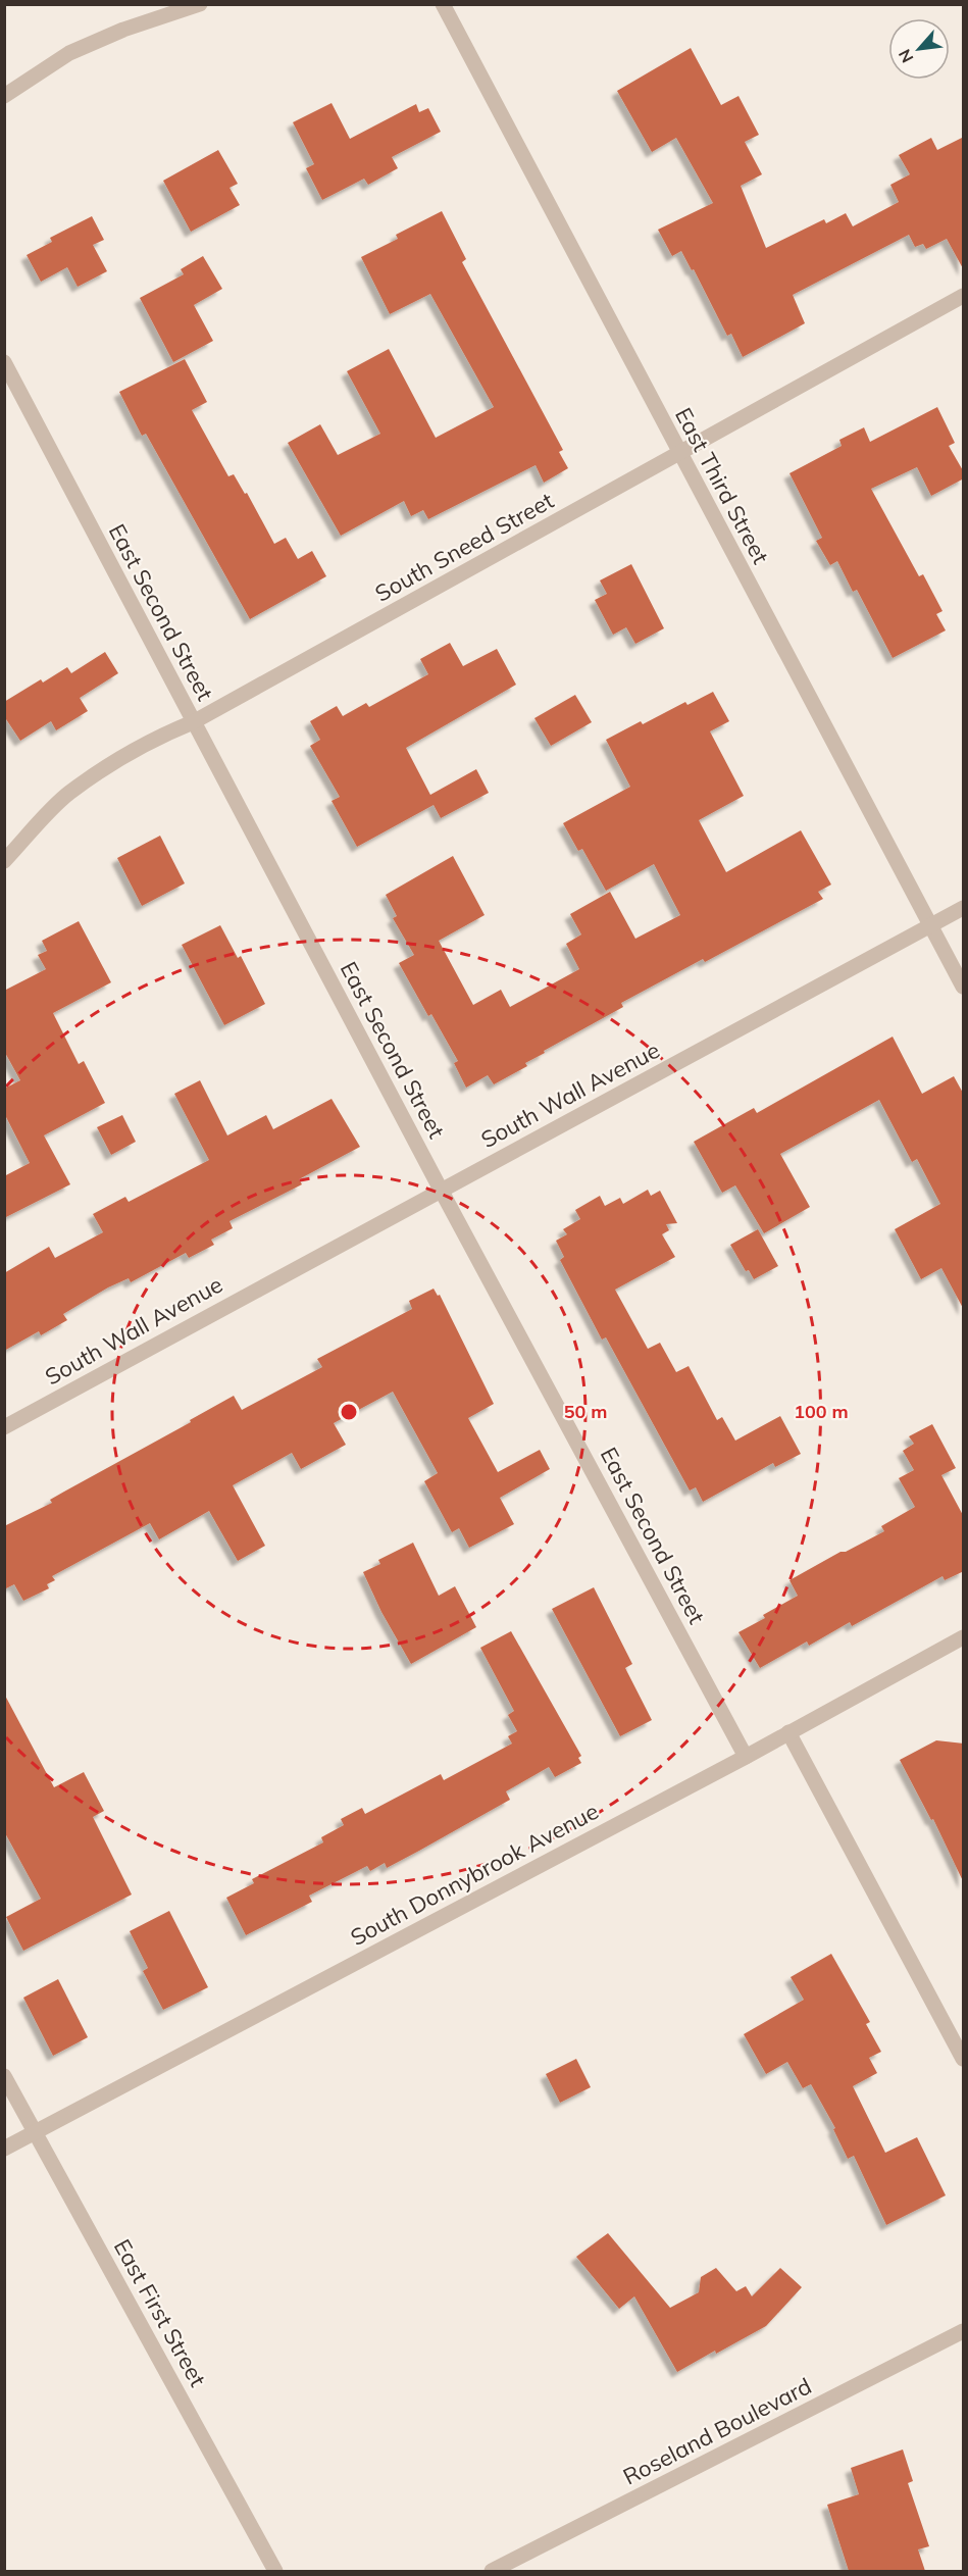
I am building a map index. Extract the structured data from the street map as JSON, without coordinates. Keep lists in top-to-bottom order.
{
  "streets": {
    "street": [
      "East Third Street",
      "South Sneed Street",
      "East Second Street",
      "South Wall Avenue",
      "South Donnybrook Avenue",
      "East First Street",
      "Roseland Boulevard"
    ]
  },
  "crossings": [
    ["East Third Street", "South Sneed Street"],
    ["East Third Street", "South Wall Avenue"],
    ["South Sneed Street", "East Second Street"],
    ["East Second Street", "South Wall Avenue"],
    ["East Second Street", "South Donnybrook Avenue"],
    ["South Donnybrook Avenue", "East First Street"]
  ],
  "north": "bottom left",
  "rings": ["50 m", "100 m"]
}
